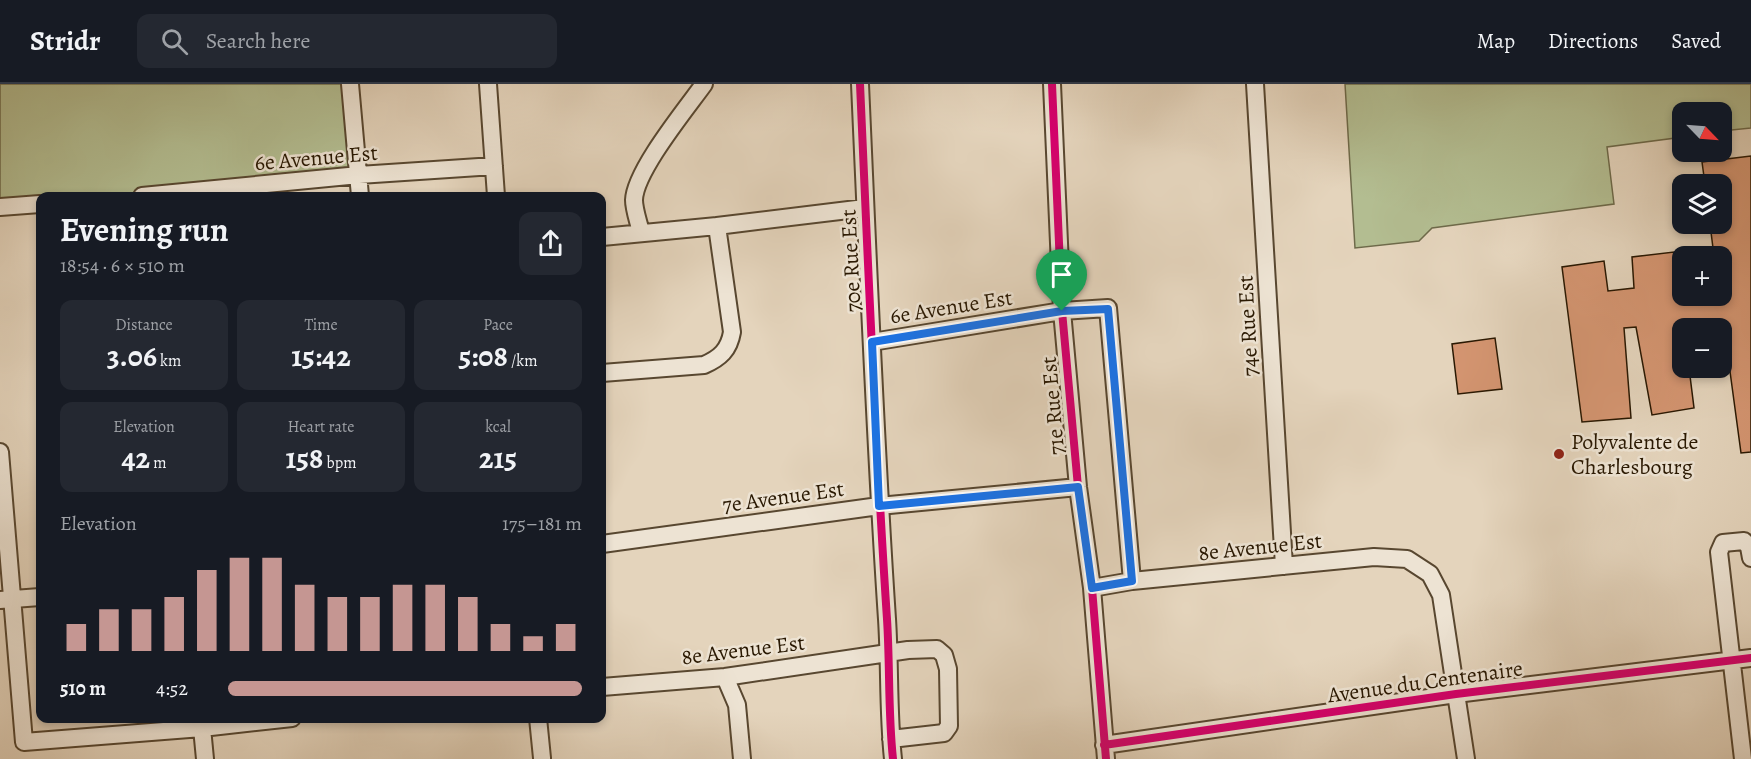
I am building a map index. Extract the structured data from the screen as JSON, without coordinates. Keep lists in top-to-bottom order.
{
  "streets": {
    "street": [
      "6e Avenue Est",
      "70e Rue Est",
      "74e Rue Est",
      "71e Rue Est",
      "7e Avenue Est",
      "8e Avenue Est",
      "Avenue du Centenaire"
    ]
  },
  "crossings": [
    ["6e Avenue Est", "70e Rue Est"],
    ["6e Avenue Est", "71e Rue Est"],
    ["6e Avenue Est", "8e Avenue Est"],
    ["70e Rue Est", "7e Avenue Est"],
    ["70e Rue Est", "8e Avenue Est"],
    ["74e Rue Est", "8e Avenue Est"],
    ["71e Rue Est", "7e Avenue Est"],
    ["71e Rue Est", "8e Avenue Est"],
    ["71e Rue Est", "Avenue du Centenaire"],
    ["8e Avenue Est", "Avenue du Centenaire"]
  ],
  "places": ["Polyvalente de Charlesbourg"],
  "north": "bottom right",
  "page": {
    "header": "Stridr",
    "search": "Search here",
    "nav": ["Map", "Directions", "Saved"],
    "map_buttons": ["+", "−"],
    "heading": ["Evening run", "18:54 · 6 × 510 m"],
    "stats": [
      ["Distance", "3.06 km"],
      ["Time", "15:42"],
      ["Pace", "5:08 /km"],
      ["Elevation", "42 m"],
      ["Heart rate", "158 bpm"],
      ["kcal", "215"]
    ],
    "chart": ["Elevation", "175–181 m"],
    "list": [
      {
        "name": "510 m",
        "note": "4:52"
      }
    ]
  }
}
